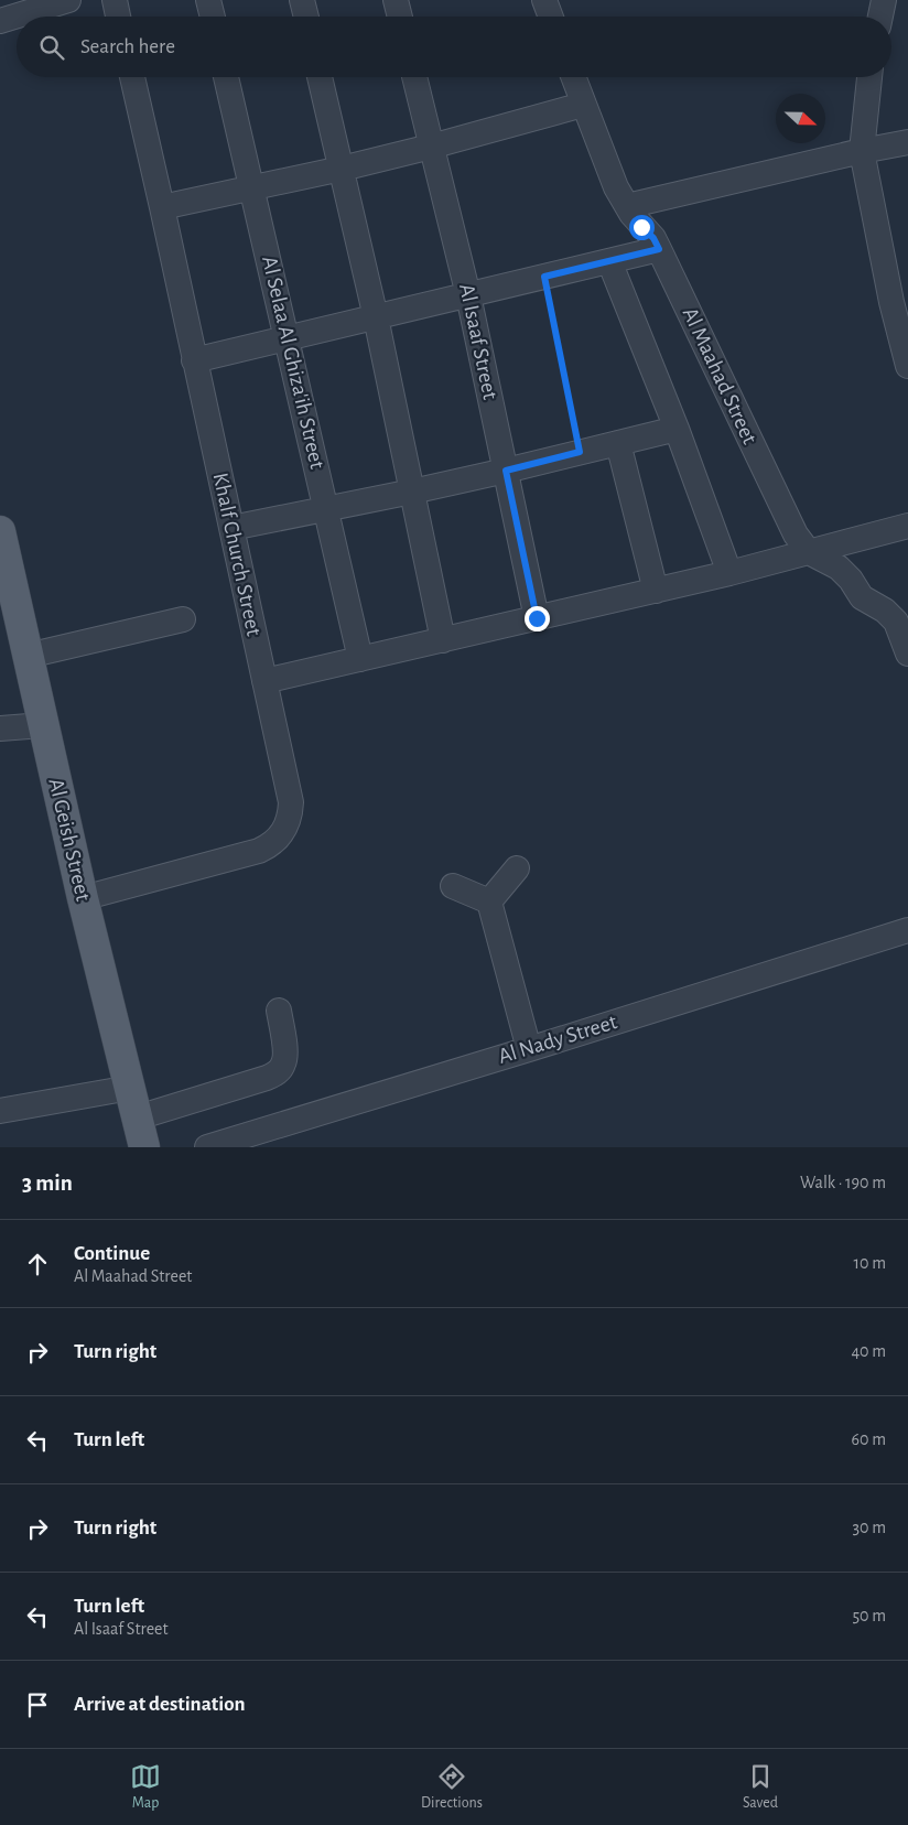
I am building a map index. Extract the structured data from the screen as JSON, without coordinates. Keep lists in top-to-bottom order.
{
  "streets": {
    "main road": ["Al Geish Street"],
    "street": [
      "Al Isaaf Street",
      "Al Selaa Al Ghiza'ih Street",
      "Al Maahad Street",
      "Khalf Church Street",
      "Al Nady Street"
    ]
  },
  "crossings": [
    ["Khalf Church Street", "Al Geish Street"]
  ],
  "north": "right",
  "page": {
    "search": "Search here",
    "heading": ["3 min", "Walk · 190 m"],
    "list": [
      ["Continue", "Al Maahad Street", "10 m"],
      ["Turn right", "40 m"],
      ["Turn left", "60 m"],
      ["Turn right", "30 m"],
      ["Turn left", "Al Isaaf Street", "50 m"],
      "Arrive at destination"
    ],
    "nav": ["Map", "Directions", "Saved"]
  }
}
